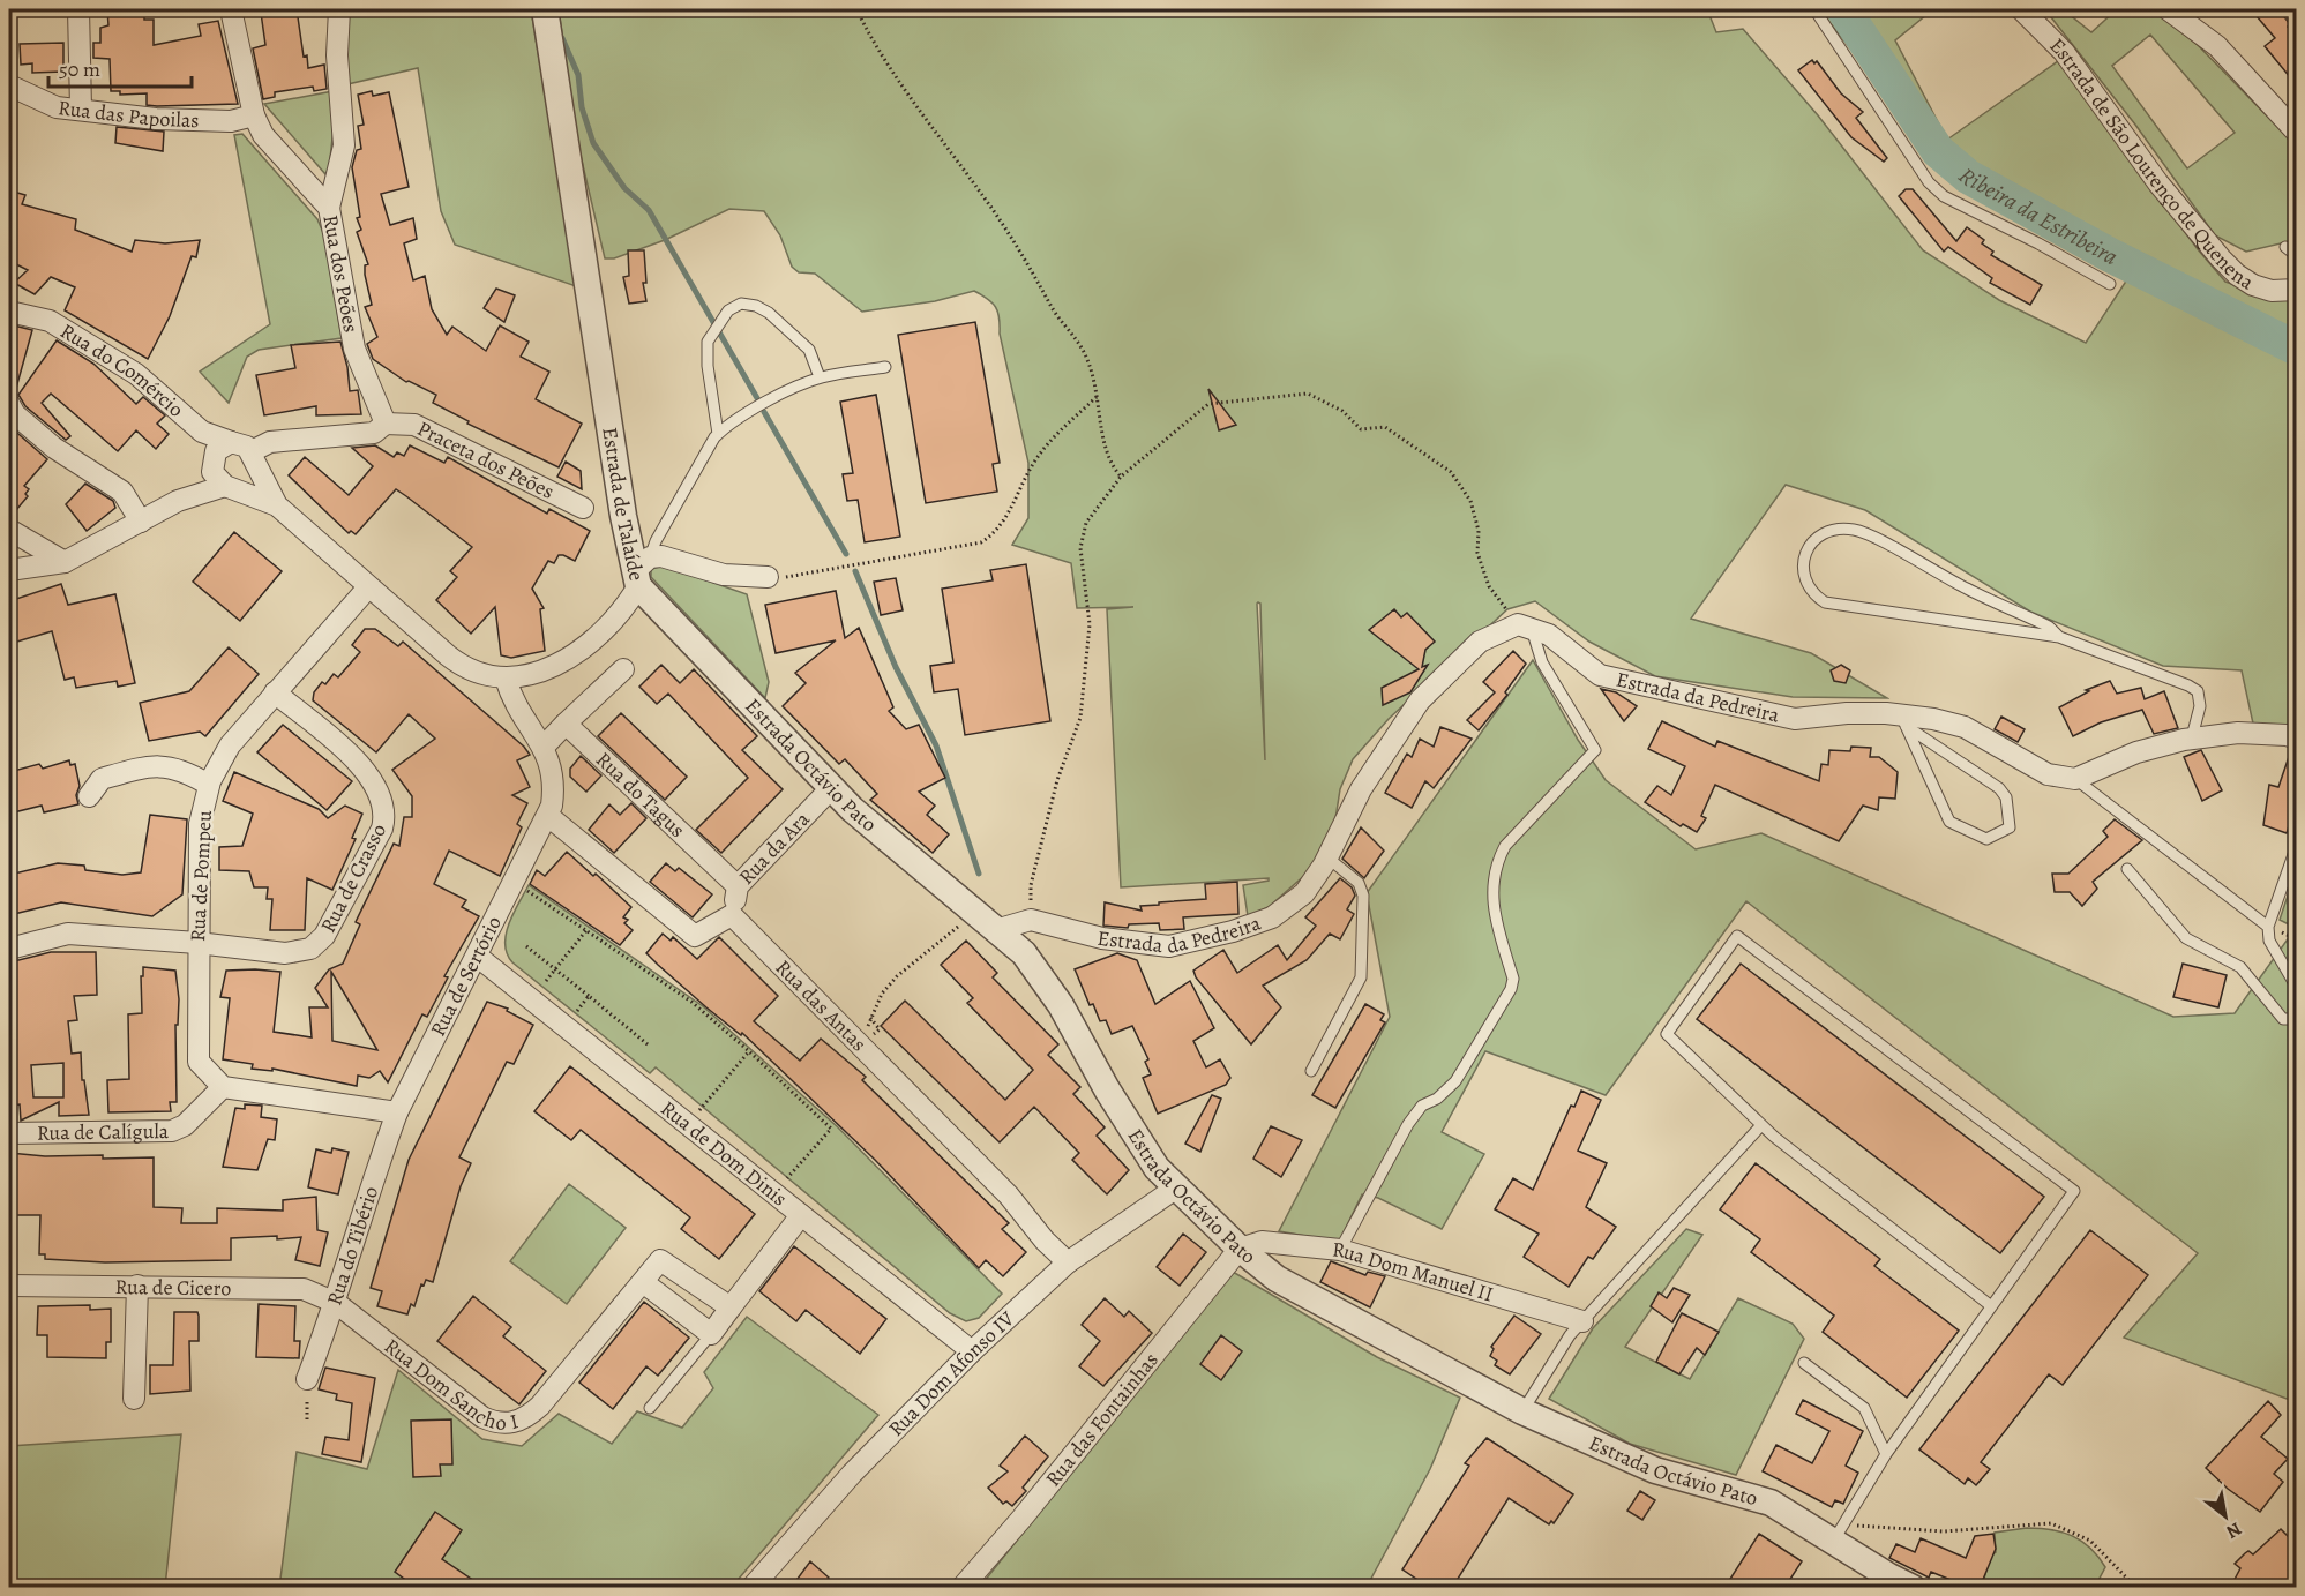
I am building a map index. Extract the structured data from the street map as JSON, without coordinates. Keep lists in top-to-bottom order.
{
  "streets": {
    "street": [
      "Rua das Papoilas",
      "Estrada de São Lourenço de Quenena",
      "Rua dos Peões",
      "Rua do Comércio",
      "Praceta dos Peões",
      "Estrada de Talaíde",
      "Estrada da Pedreira",
      "Estrada Octávio Pato",
      "Rua do Tagus",
      "Rua da Ara",
      "Rua de Pompeu",
      "Rua de Crasso",
      "Rua de Sertório",
      "Rua das Antas",
      "Rua de Calígula",
      "Rua de Dom Dinis",
      "Rua do Tibério",
      "Rua Dom Manuel II",
      "Rua de Cicero",
      "Rua Dom Afonso IV",
      "Rua Dom Sancho I",
      "Rua das Fontainhas"
    ]
  },
  "crossings": [
    ["Rua das Papoilas", "Rua dos Peões"],
    ["Rua dos Peões", "Praceta dos Peões"],
    ["Rua do Comércio", "Estrada de Talaíde"],
    ["Estrada de Talaíde", "Estrada Octávio Pato"],
    ["Estrada de Talaíde", "Rua de Pompeu"],
    ["Estrada de Talaíde", "Rua de Sertório"],
    ["Estrada Octávio Pato", "Rua da Ara"],
    ["Estrada Octávio Pato", "Rua Dom Manuel II"],
    ["Estrada Octávio Pato", "Rua Dom Afonso IV"],
    ["Estrada Octávio Pato", "Rua das Fontainhas"],
    ["Rua do Tagus", "Rua da Ara"],
    ["Rua da Ara", "Rua das Antas"],
    ["Rua de Pompeu", "Rua de Crasso"],
    ["Rua de Pompeu", "Rua de Calígula"],
    ["Rua de Sertório", "Rua de Dom Dinis"],
    ["Rua de Sertório", "Rua do Tibério"],
    ["Rua das Antas", "Rua Dom Afonso IV"],
    ["Rua de Dom Dinis", "Rua Dom Afonso IV"],
    ["Rua do Tibério", "Rua de Cicero"],
    ["Rua do Tibério", "Rua Dom Sancho I"],
    ["Rua Dom Manuel II", "Rua das Fontainhas"],
    ["Rua de Cicero", "Rua Dom Sancho I"]
  ],
  "water": ["Ribeira da Estribeira"],
  "scale_bar": "50 m",
  "north": "bottom right"
}
